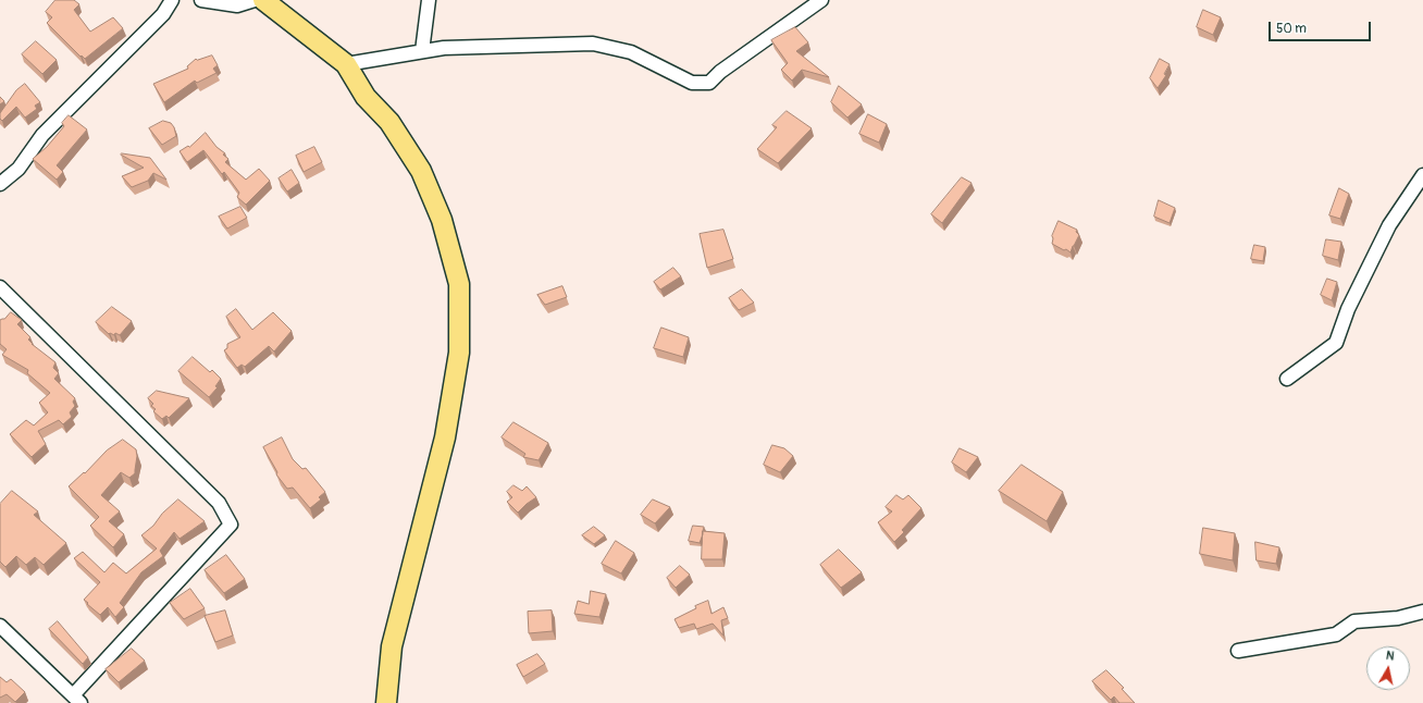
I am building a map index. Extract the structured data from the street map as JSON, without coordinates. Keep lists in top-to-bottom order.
{
  "scale_bar": "50 m",
  "north": "top"
}
